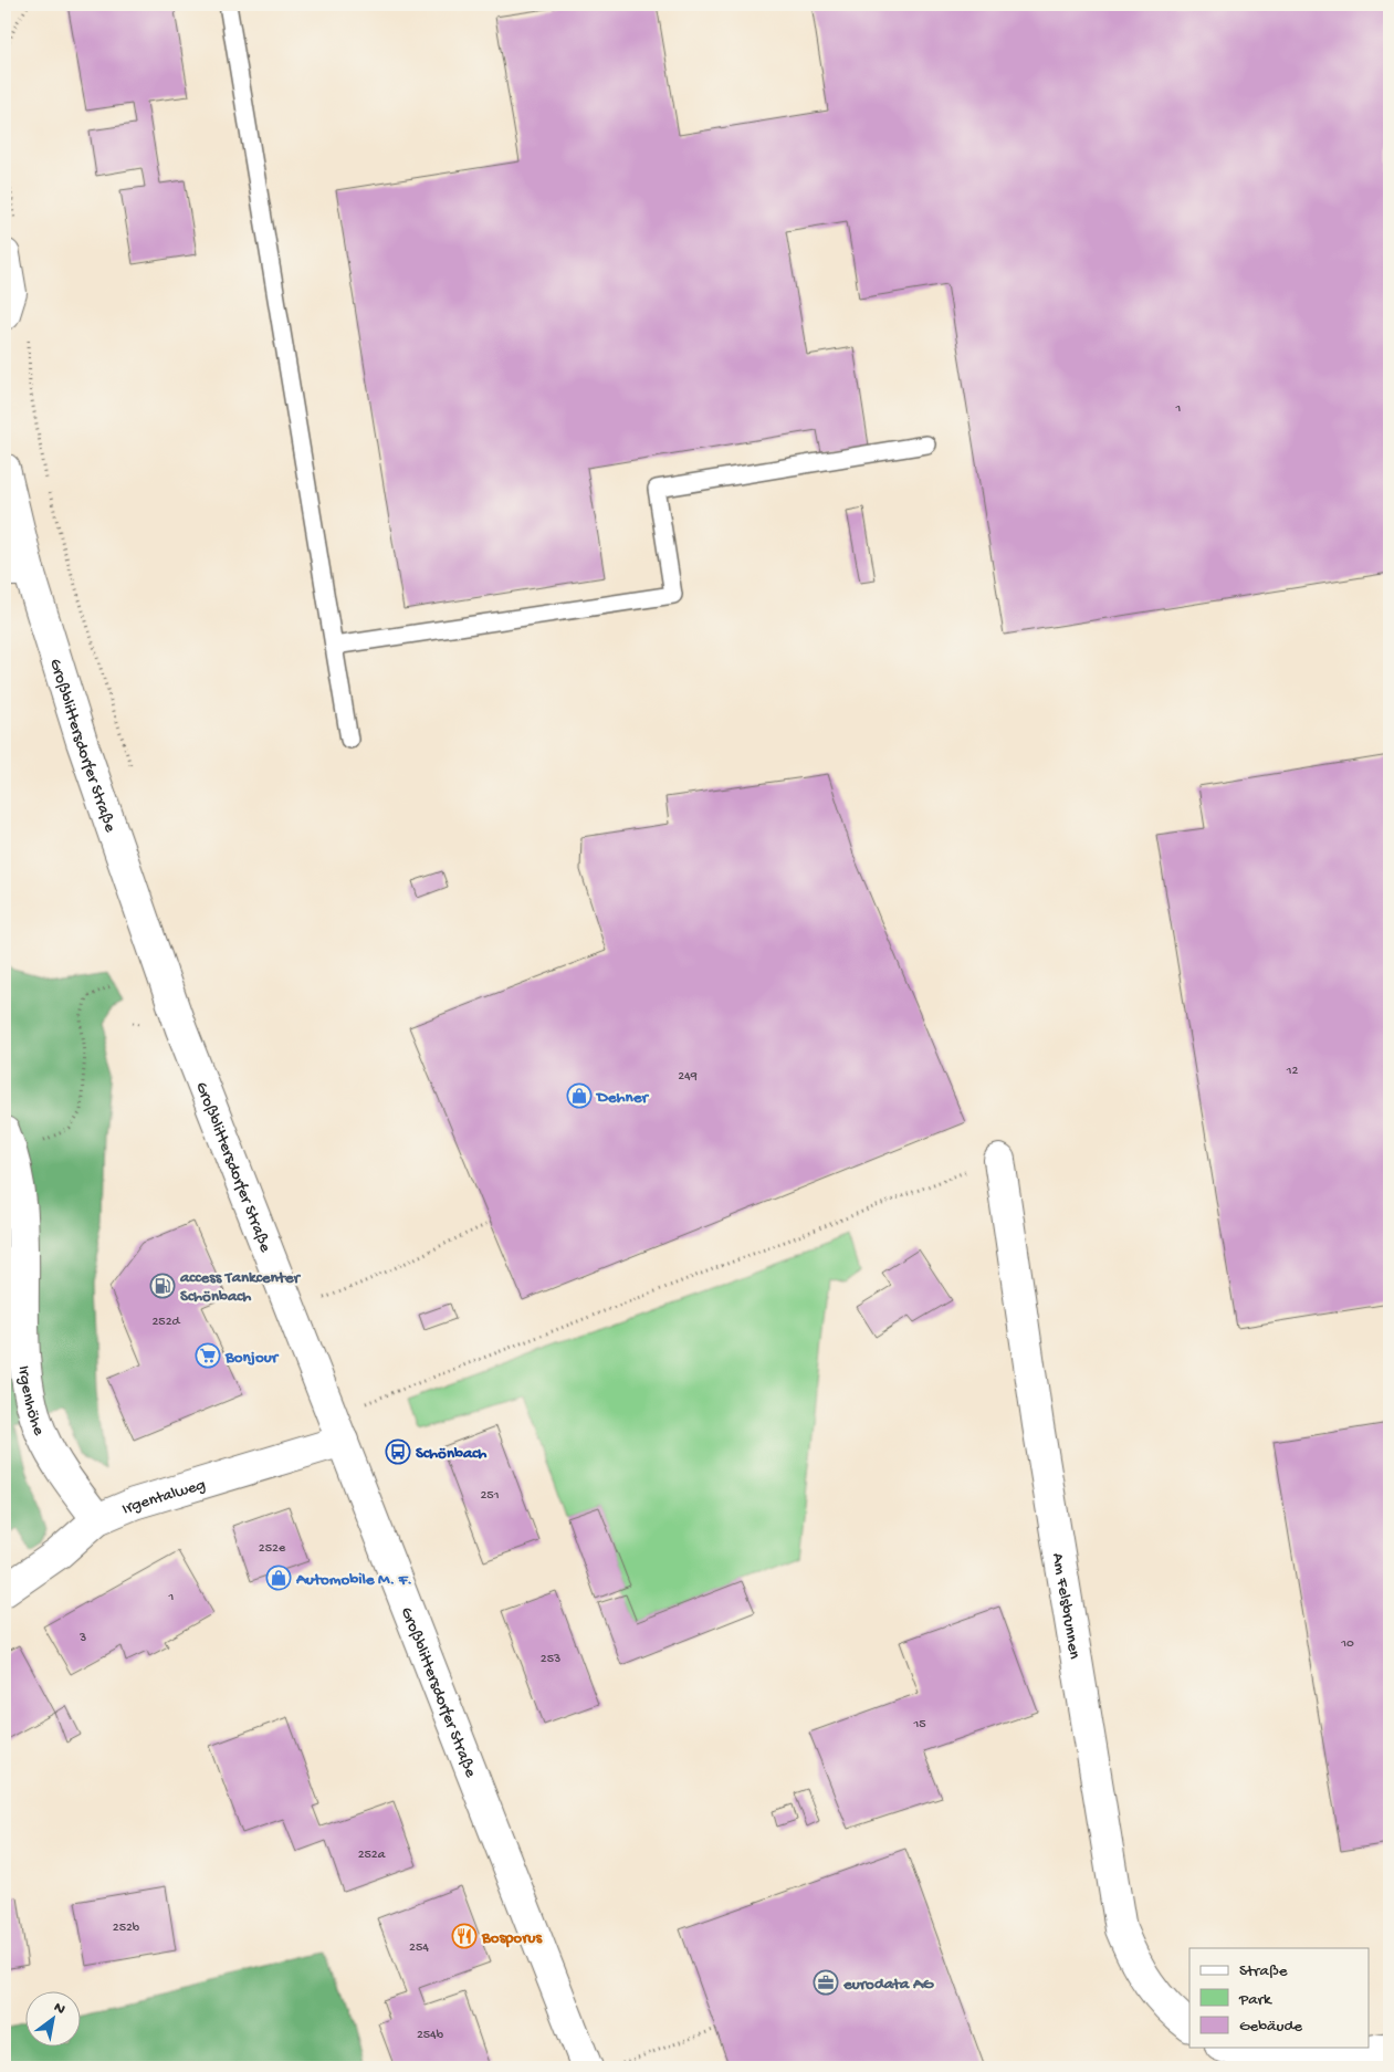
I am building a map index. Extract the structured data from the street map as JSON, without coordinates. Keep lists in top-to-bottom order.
{
  "streets": {
    "street": [
      "Großblittersdorfer Straße",
      "Irgenhöhe",
      "Irgentalweg",
      "Am Felsbrunnen"
    ]
  },
  "crossings": [
    ["Großblittersdorfer Straße", "Irgentalweg"],
    ["Irgenhöhe", "Irgentalweg"]
  ],
  "places": {
    "shop": ["Dehner", "Automobile M. F."],
    "fuel station": ["access Tankcenter Schönbach"],
    "supermarket": ["Bonjour"],
    "bus stop": ["Schönbach"],
    "restaurant": ["Bosporus"],
    "office": ["eurodata AG"]
  },
  "house_numbers": [
    "1",
    "12",
    "249",
    "252d",
    "251",
    "252e",
    "1",
    "3",
    "10",
    "253",
    "15",
    "252a",
    "252b",
    "254",
    "254b"
  ],
  "legend": ["Straße", "Park", "Gebäude"],
  "north": "top right"
}
